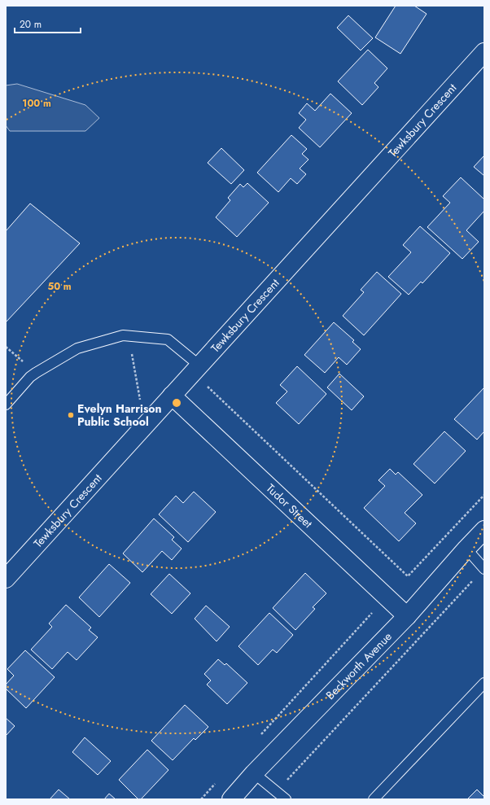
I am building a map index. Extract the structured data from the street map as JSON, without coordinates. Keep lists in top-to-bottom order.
{
  "streets": {
    "street": ["Tewksbury Crescent", "Tudor Street", "Beckworth Avenue"]
  },
  "crossings": [
    ["Tewksbury Crescent", "Tudor Street"],
    ["Tudor Street", "Beckworth Avenue"]
  ],
  "places": ["Evelyn Harrison Public School"],
  "scale_bar": "20 m",
  "rings": ["100 m", "50 m"]
}
